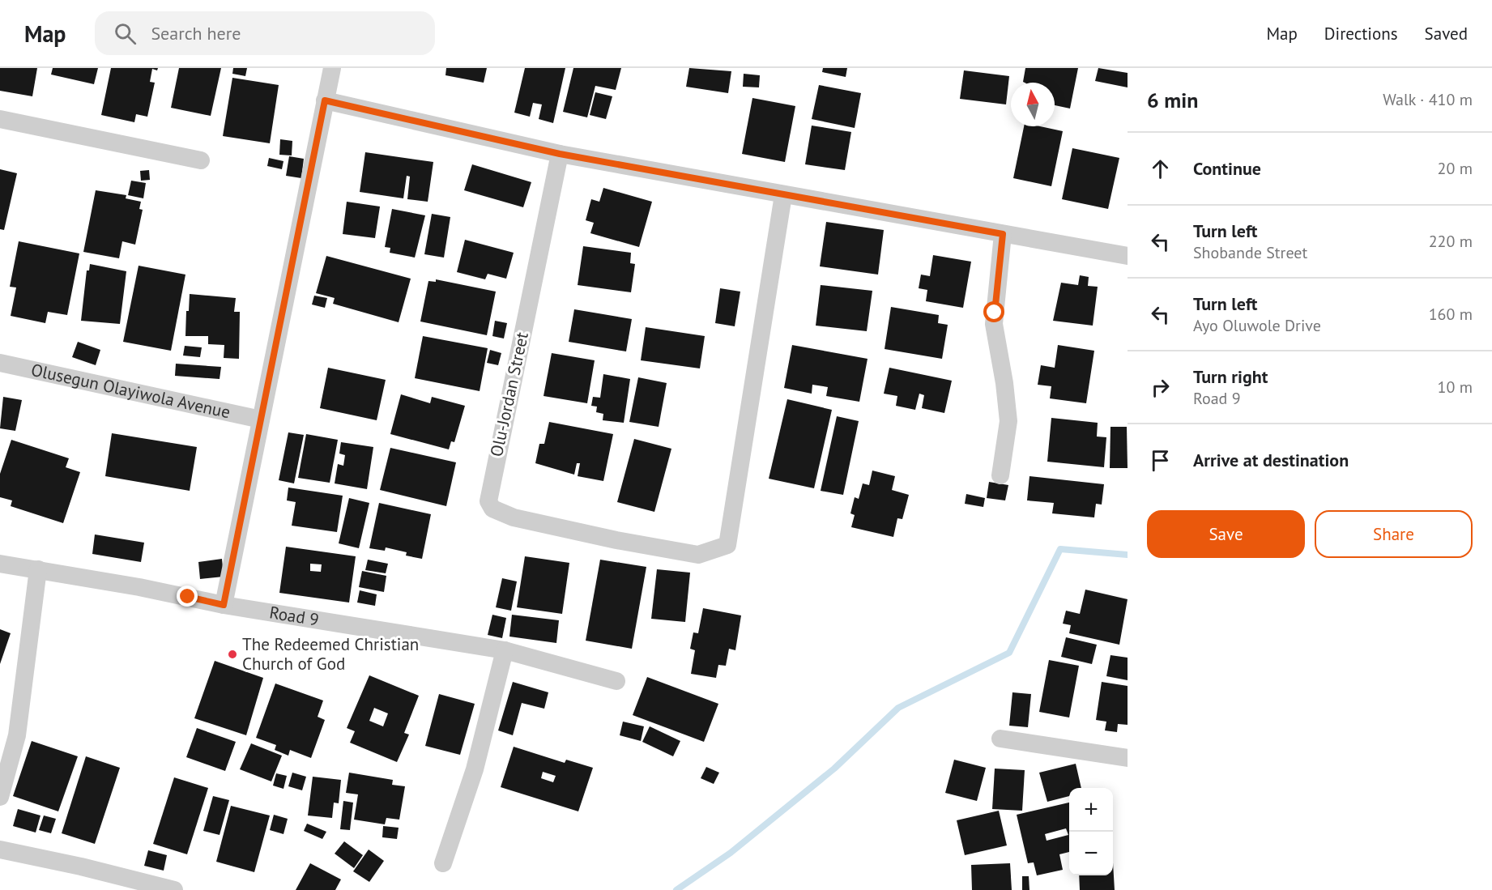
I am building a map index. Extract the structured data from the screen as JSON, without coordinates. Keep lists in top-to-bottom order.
{
  "streets": {
    "street": ["Olusegun Olayiwola Avenue", "Olu-Jordan Street", "Road 9"]
  },
  "places": ["The Redeemed Christian Church of God"],
  "north": "top",
  "page": {
    "header": "Map",
    "search": "Search here",
    "nav": ["Map", "Directions", "Saved"],
    "heading": ["6 min", "Walk · 410 m"],
    "list": [
      ["Continue", "20 m"],
      ["Turn left", "Shobande Street", "220 m"],
      ["Turn left", "Ayo Oluwole Drive", "160 m"],
      ["Turn right", "Road 9", "10 m"],
      "Arrive at destination"
    ],
    "buttons": ["Save", "Share"],
    "map_buttons": ["+", "−"]
  }
}
